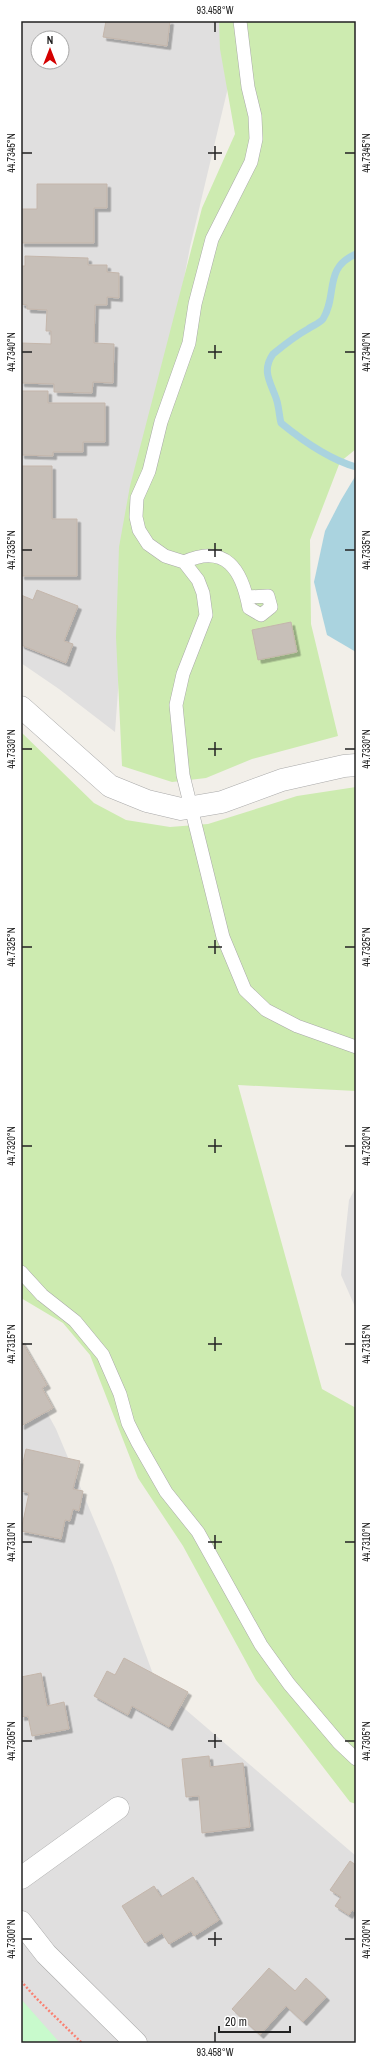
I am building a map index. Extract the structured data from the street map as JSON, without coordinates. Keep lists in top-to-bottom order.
{
  "scale_bar": "20 m",
  "north": "top",
  "coordinates": [
    "93.458°W",
    "44.7345°N",
    "44.7340°N",
    "44.7335°N",
    "44.7330°N",
    "44.7325°N",
    "44.7320°N",
    "44.7315°N",
    "44.7310°N",
    "44.7305°N",
    "44.7300°N"
  ]
}
